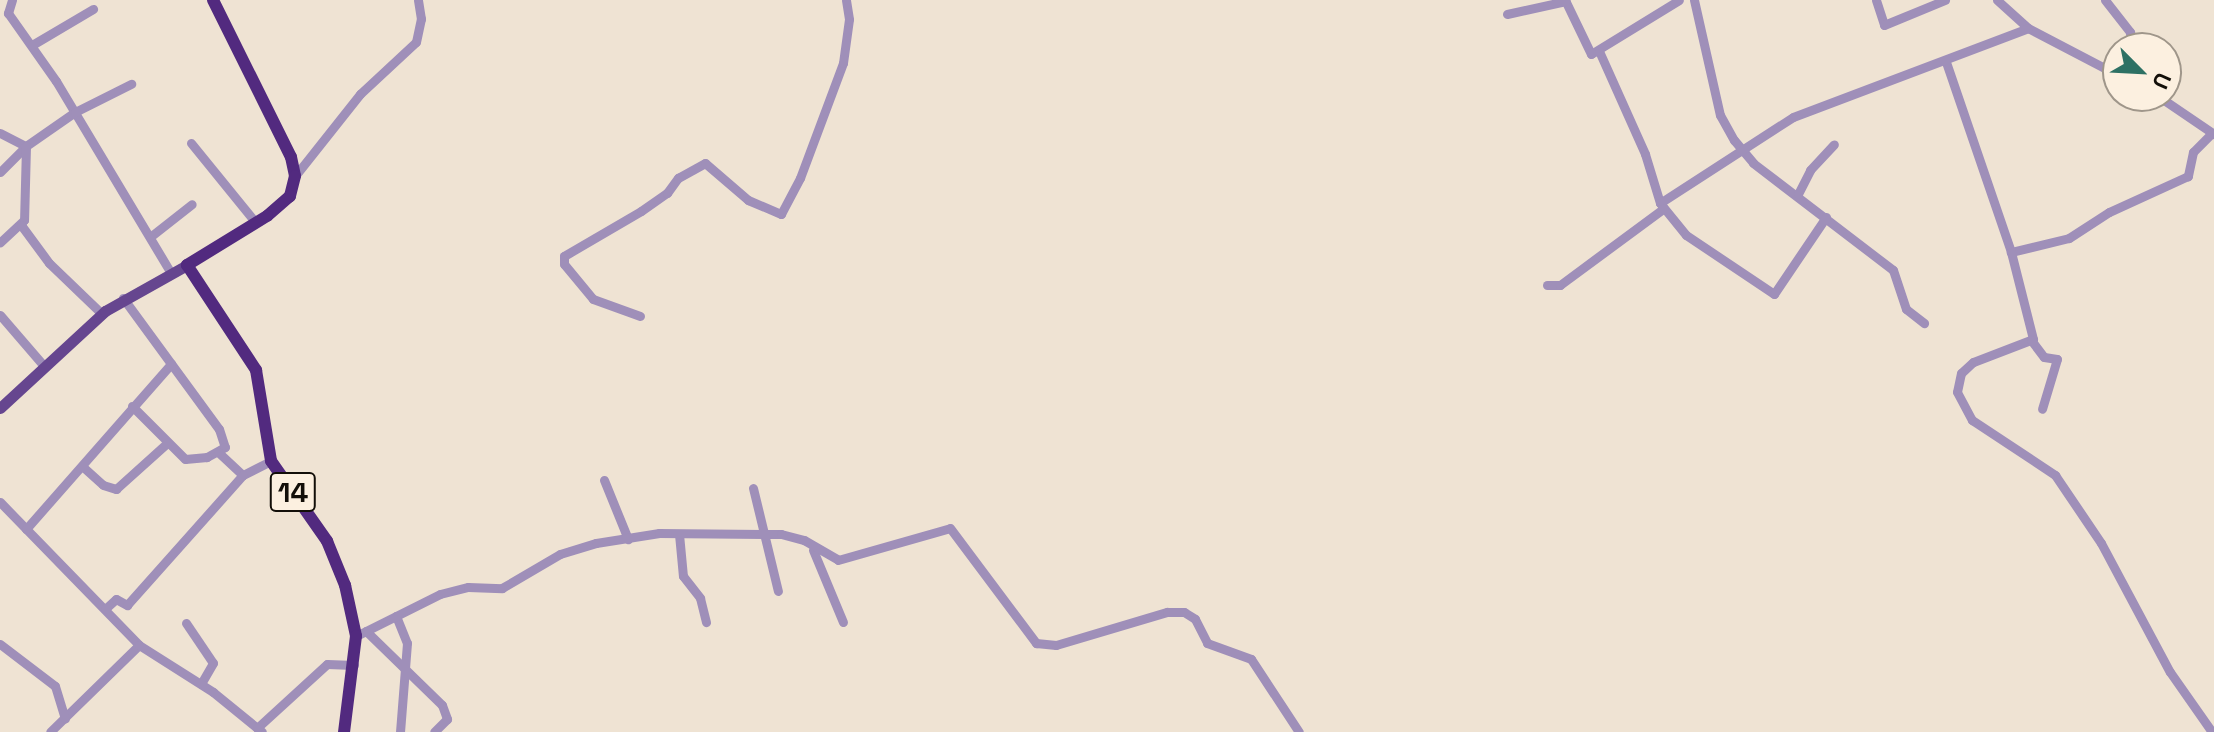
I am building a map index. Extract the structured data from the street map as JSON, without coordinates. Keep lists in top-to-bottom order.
{
  "streets": {
    "highway": ["14"]
  },
  "north": "bottom right"
}
